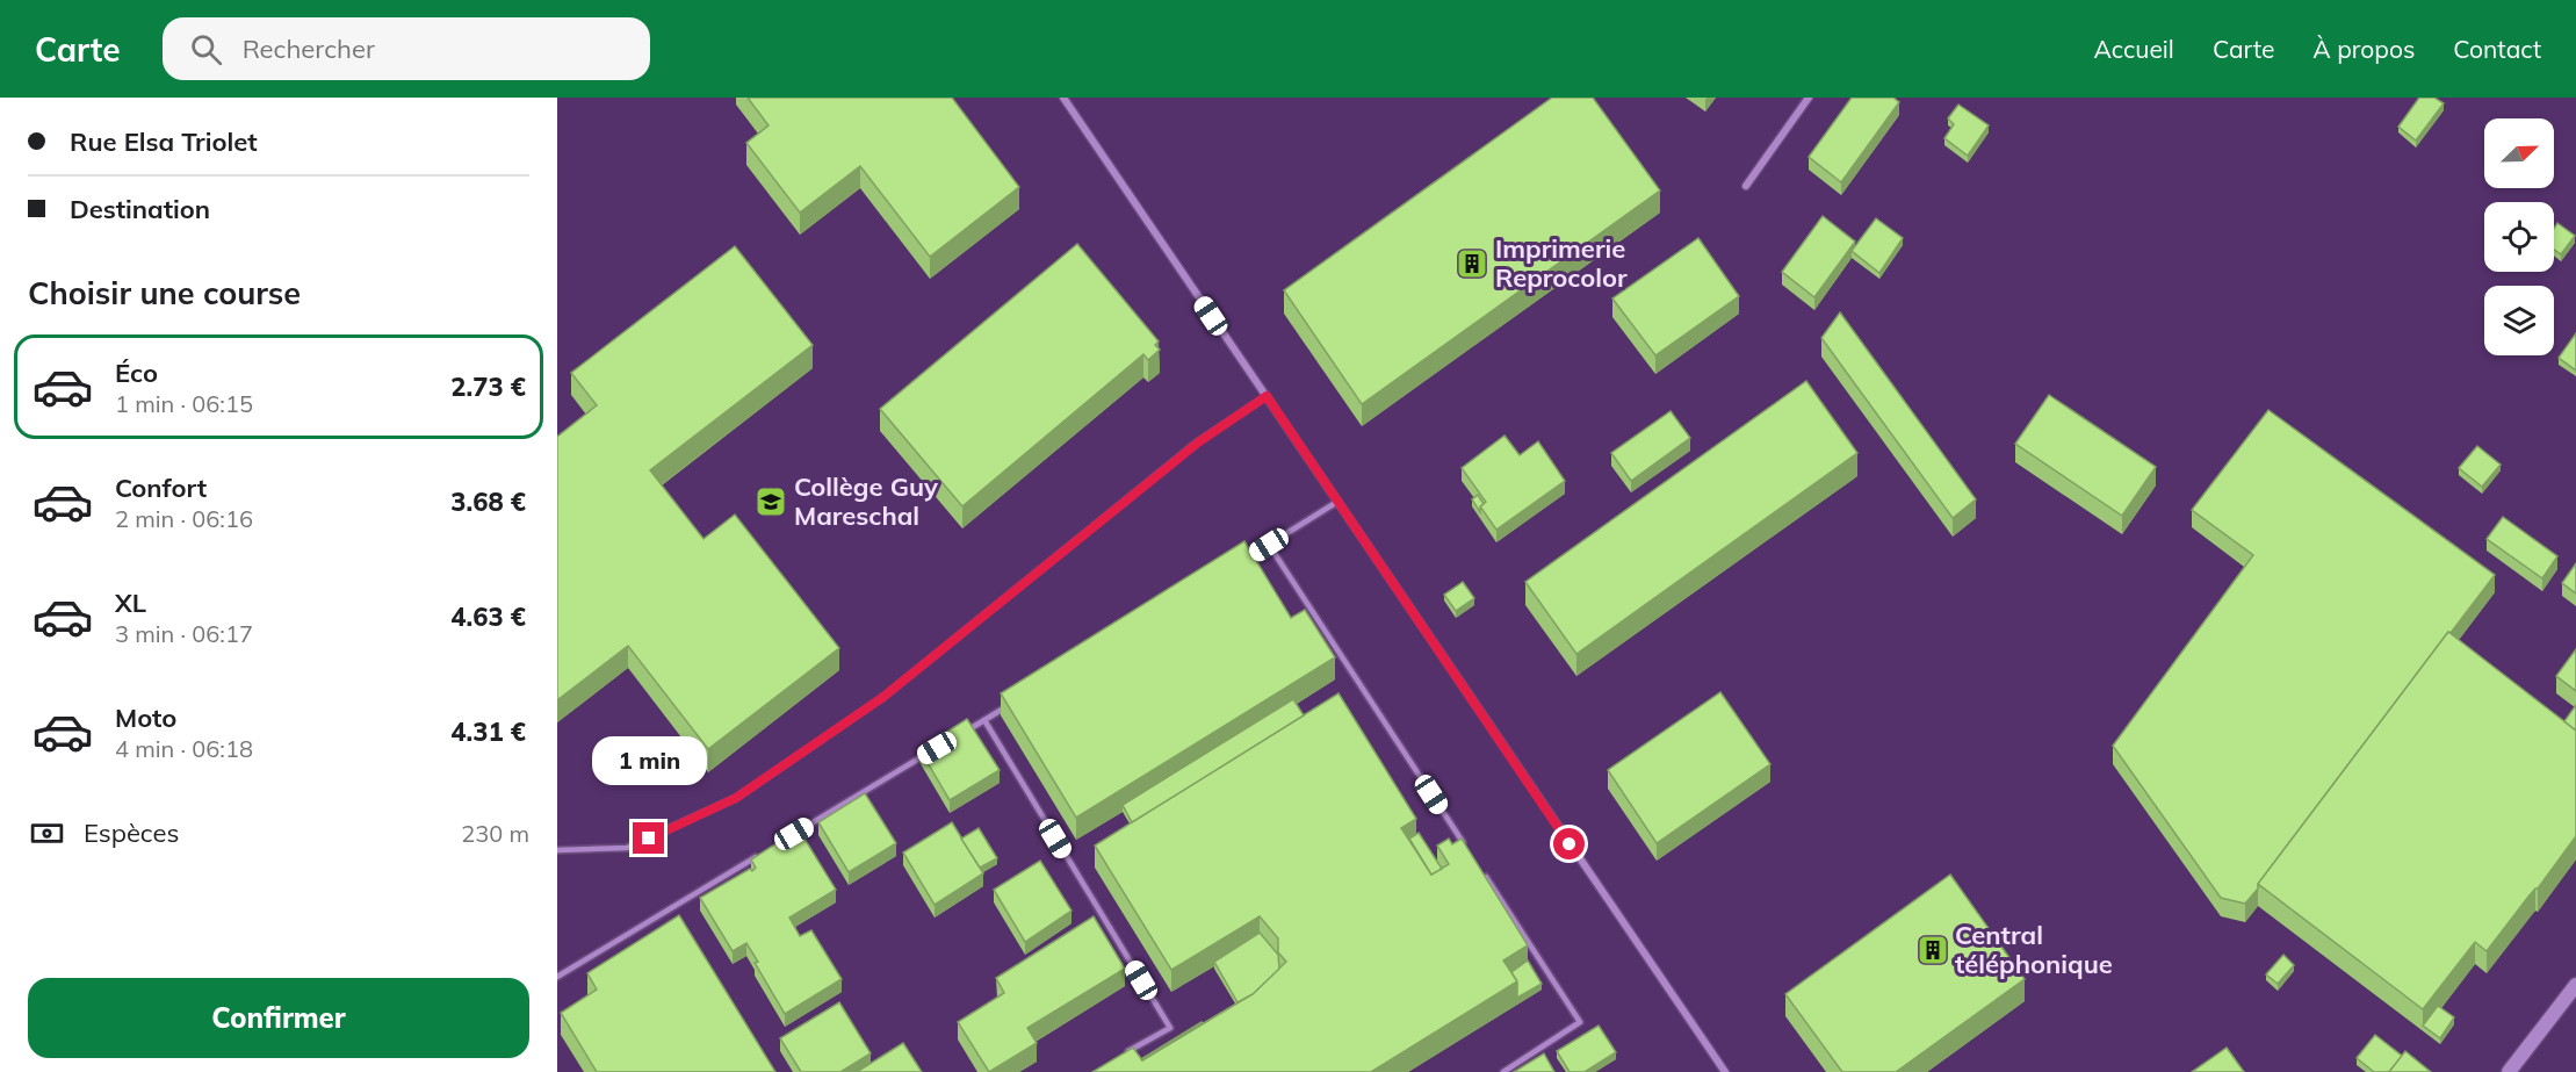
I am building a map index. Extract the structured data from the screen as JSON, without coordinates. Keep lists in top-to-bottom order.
{
  "places": {
    "building": ["Imprimerie Reprocolor", "Central téléphonique"],
    "school or university": ["Collège Guy Mareschal"]
  },
  "north": "top right",
  "page": {
    "header": "Carte",
    "search": "Rechercher",
    "nav": [
      "Accueil",
      "Carte",
      "À propos",
      "Contact"
    ],
    "banner": ["Rue Elsa Triolet", "Destination"],
    "heading": "Choisir une course",
    "list": [
      {
        "name": "Éco",
        "note": "1 min · 06:15",
        "value": "2.73 €"
      },
      {
        "name": "Confort",
        "note": "2 min · 06:16",
        "value": "3.68 €"
      },
      {
        "name": "XL",
        "note": "3 min · 06:17",
        "value": "4.63 €"
      },
      {
        "name": "Moto",
        "note": "4 min · 06:18",
        "value": "4.31 €"
      }
    ],
    "bubble": "1 min",
    "pay": ["Espèces", "230 m"],
    "buttons": "Confirmer"
  }
}
